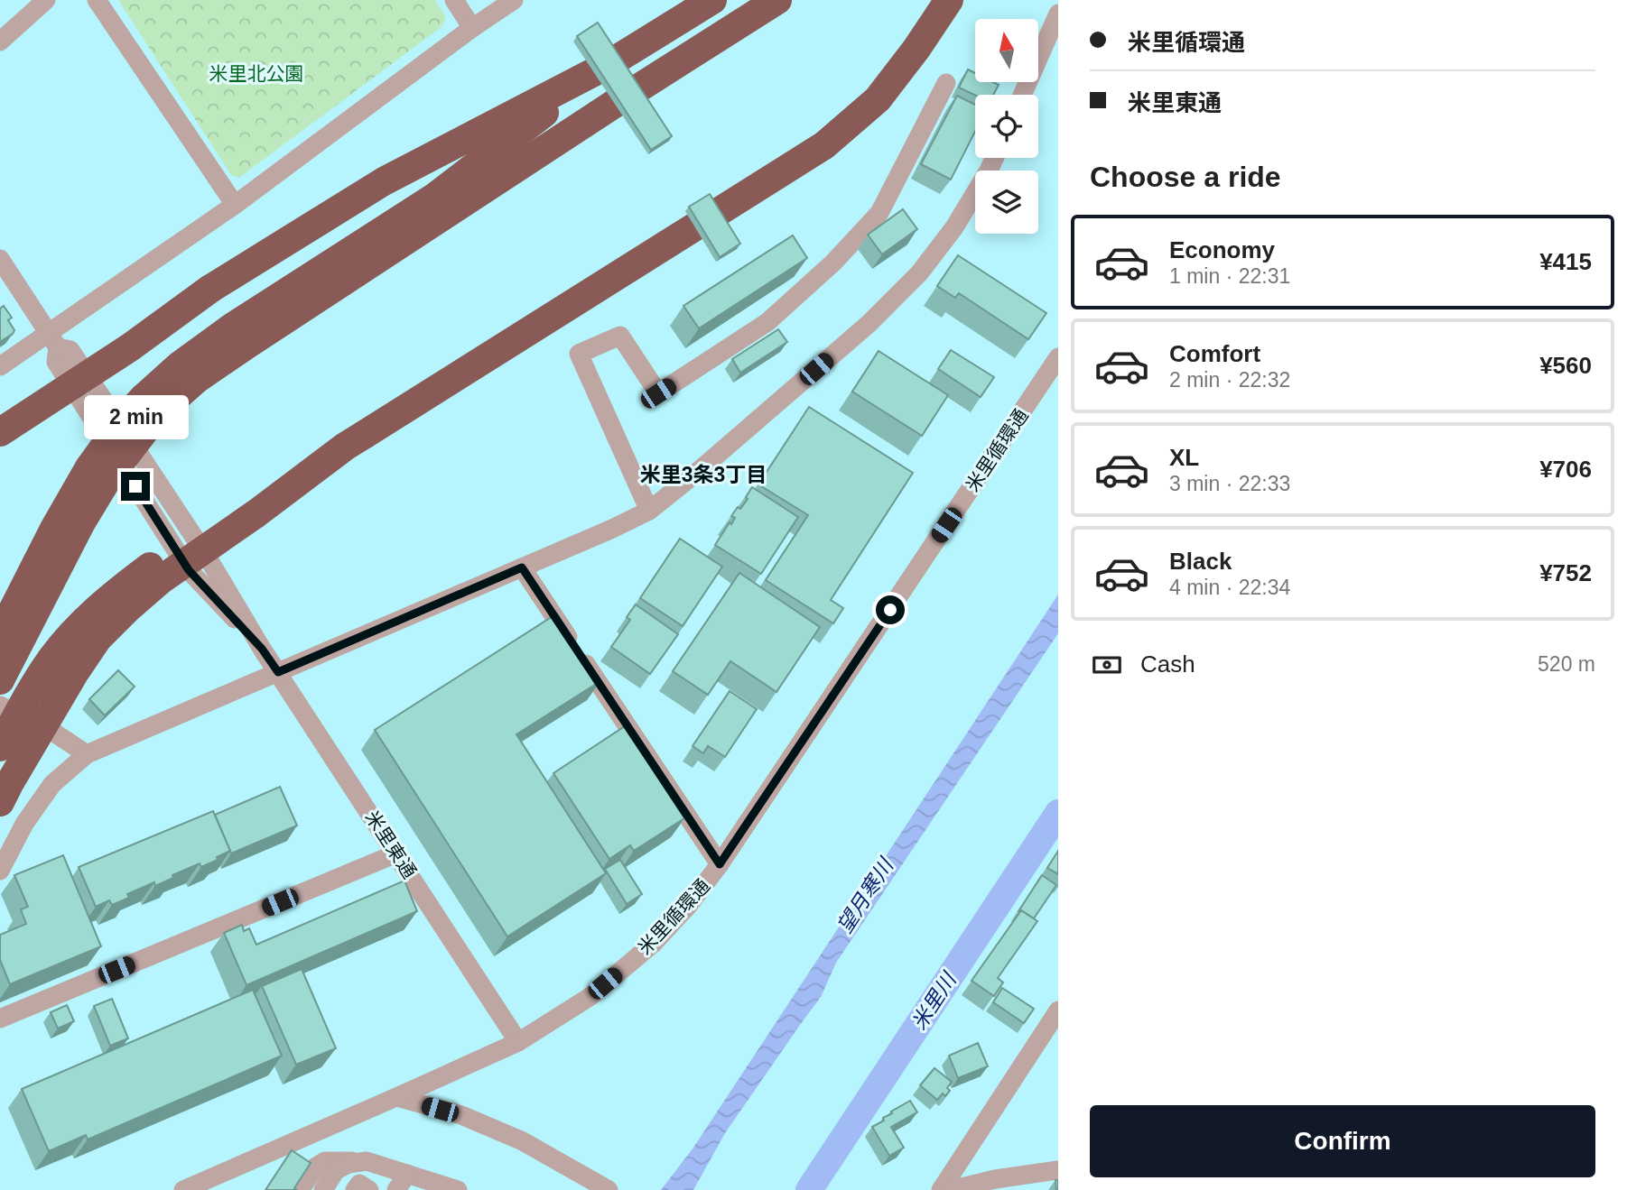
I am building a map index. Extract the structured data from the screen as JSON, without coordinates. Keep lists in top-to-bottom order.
{
  "streets": {
    "street": ["米里循環通", "米里東通"]
  },
  "crossings": [
    ["米里循環通", "米里東通"]
  ],
  "districts": ["米里3条3丁目"],
  "water": ["望月寒川", "米里川"],
  "parks": ["米里北公園"],
  "north": "top",
  "page": {
    "banner": ["米里循環通", "米里東通"],
    "heading": "Choose a ride",
    "list": [
      {
        "name": "Economy",
        "note": "1 min · 22:31",
        "value": "¥415"
      },
      {
        "name": "Comfort",
        "note": "2 min · 22:32",
        "value": "¥560"
      },
      {
        "name": "XL",
        "note": "3 min · 22:33",
        "value": "¥706"
      },
      {
        "name": "Black",
        "note": "4 min · 22:34",
        "value": "¥752"
      }
    ],
    "bubble": "2 min",
    "pay": ["Cash", "520 m"],
    "buttons": "Confirm"
  }
}
